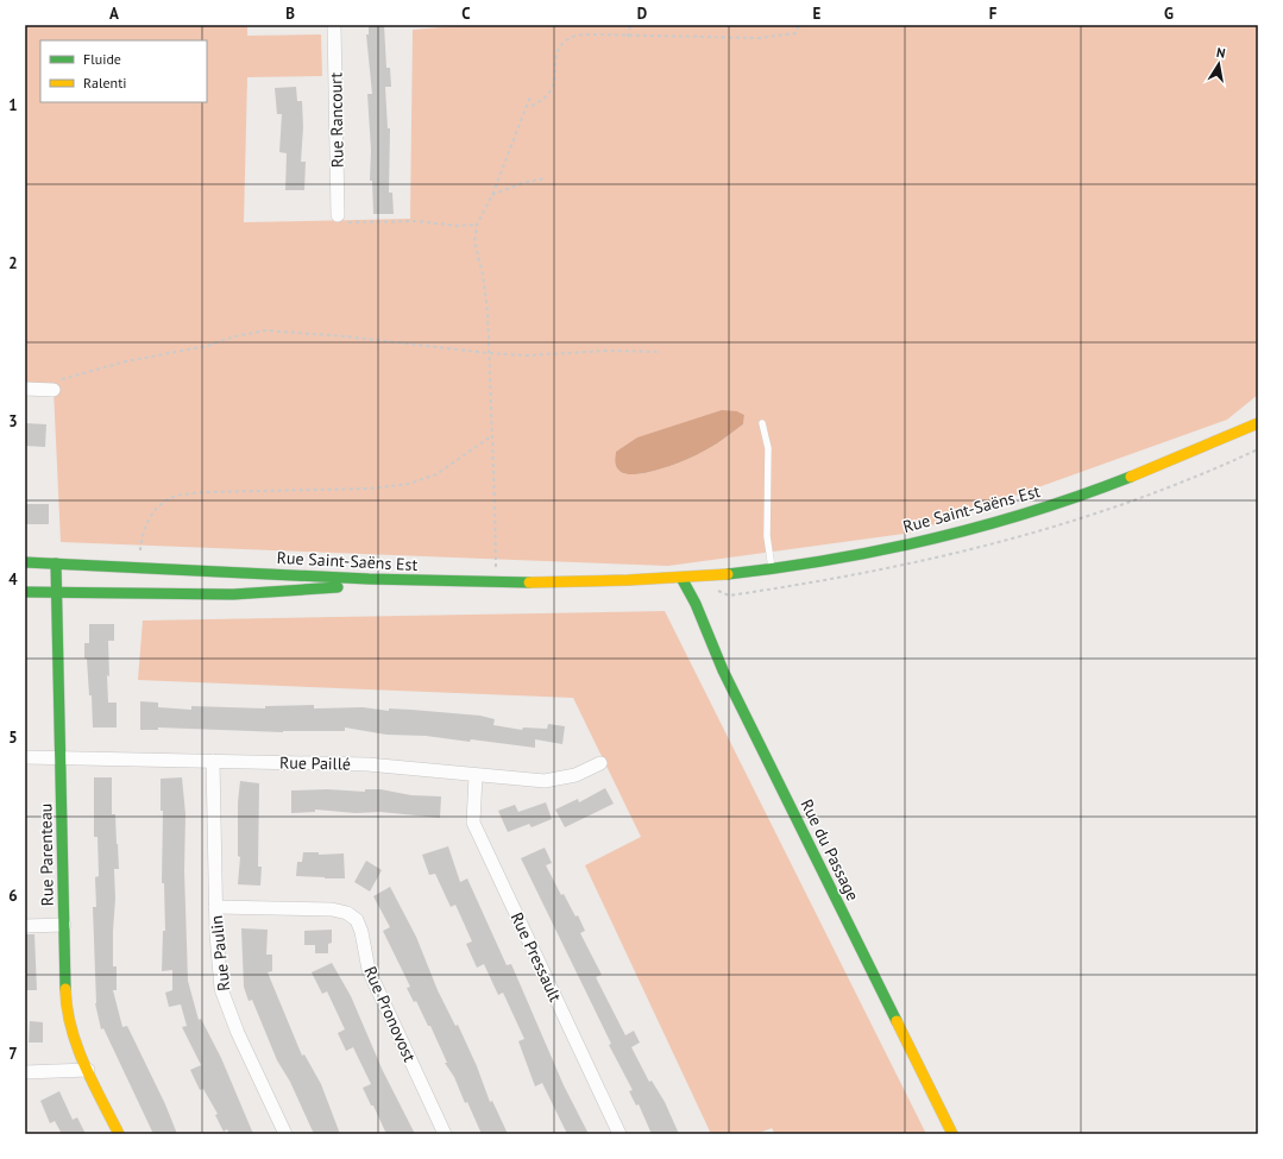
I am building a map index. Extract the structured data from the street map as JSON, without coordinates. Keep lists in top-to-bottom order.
{
  "streets": {
    "main road": ["Rue Saint-Saëns Est", "Rue du Passage", "Rue Parenteau"],
    "street": [
      "Rue Rancourt",
      "Rue Paillé",
      "Rue Paulin",
      "Rue Pressault",
      "Rue Pronovost"
    ]
  },
  "crossings": [
    ["Rue Saint-Saëns Est", "Rue du Passage"],
    ["Rue Saint-Saëns Est", "Rue Parenteau"],
    ["Rue Paillé", "Rue Parenteau"],
    ["Rue Paillé", "Rue Paulin"],
    ["Rue Paillé", "Rue Pressault"],
    ["Rue Paulin", "Rue Pronovost"]
  ],
  "legend": ["Fluide", "Ralenti"],
  "north": "top",
  "grid": {
    "columns": [
      "A",
      "B",
      "C",
      "D",
      "E",
      "F",
      "G"
    ],
    "rows": [
      "1",
      "2",
      "3",
      "4",
      "5",
      "6",
      "7"
    ]
  }
}
